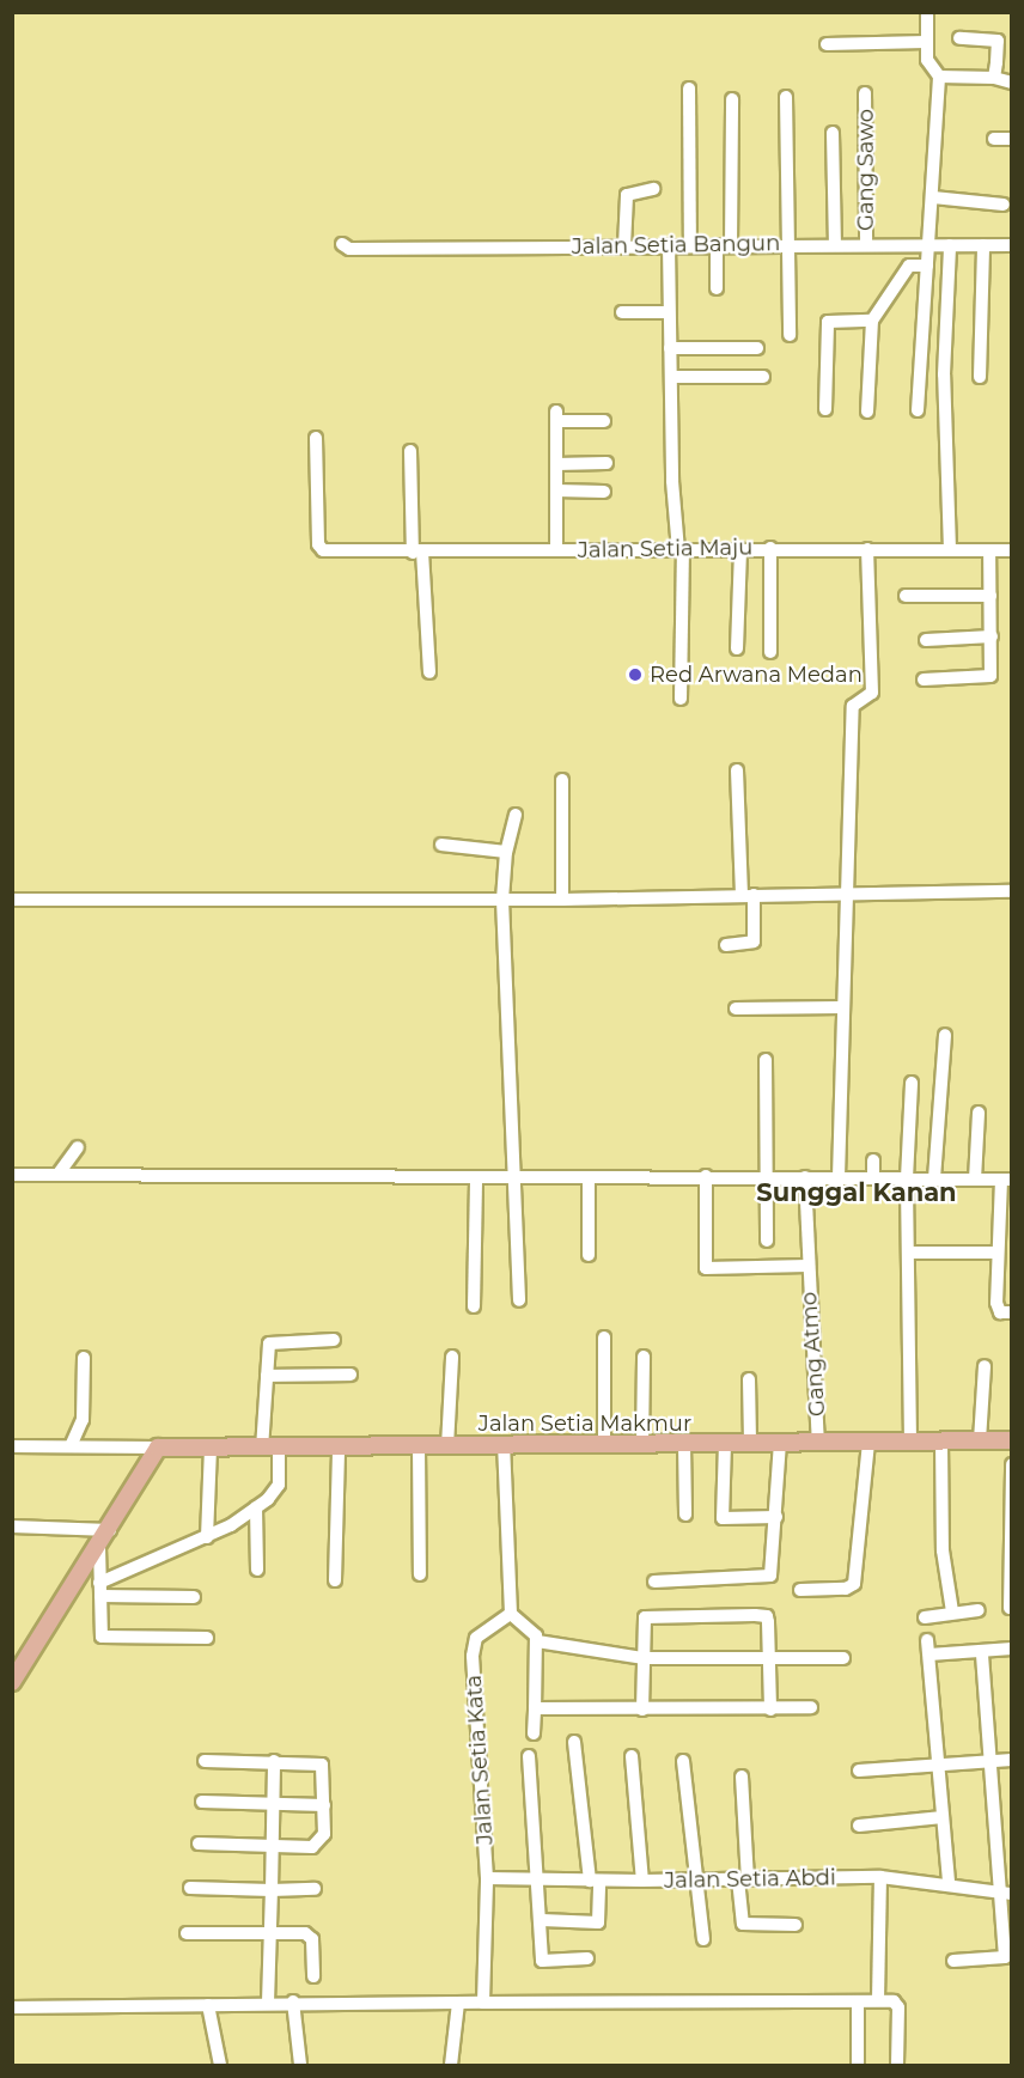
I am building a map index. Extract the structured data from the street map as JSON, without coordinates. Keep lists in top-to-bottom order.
{
  "streets": {
    "main road": ["Jalan Setia Makmur"],
    "street": [
      "Gang Sawo",
      "Jalan Setia Bangun",
      "Jalan Setia Maju",
      "Gang Atmo",
      "Jalan Setia Kata",
      "Jalan Setia Abdi"
    ]
  },
  "crossings": [
    ["Gang Sawo", "Jalan Setia Bangun"],
    ["Gang Atmo", "Jalan Setia Makmur"],
    ["Jalan Setia Kata", "Jalan Setia Abdi"]
  ],
  "districts": ["Sunggal Kanan"],
  "places": ["Red Arwana Medan"]
}
